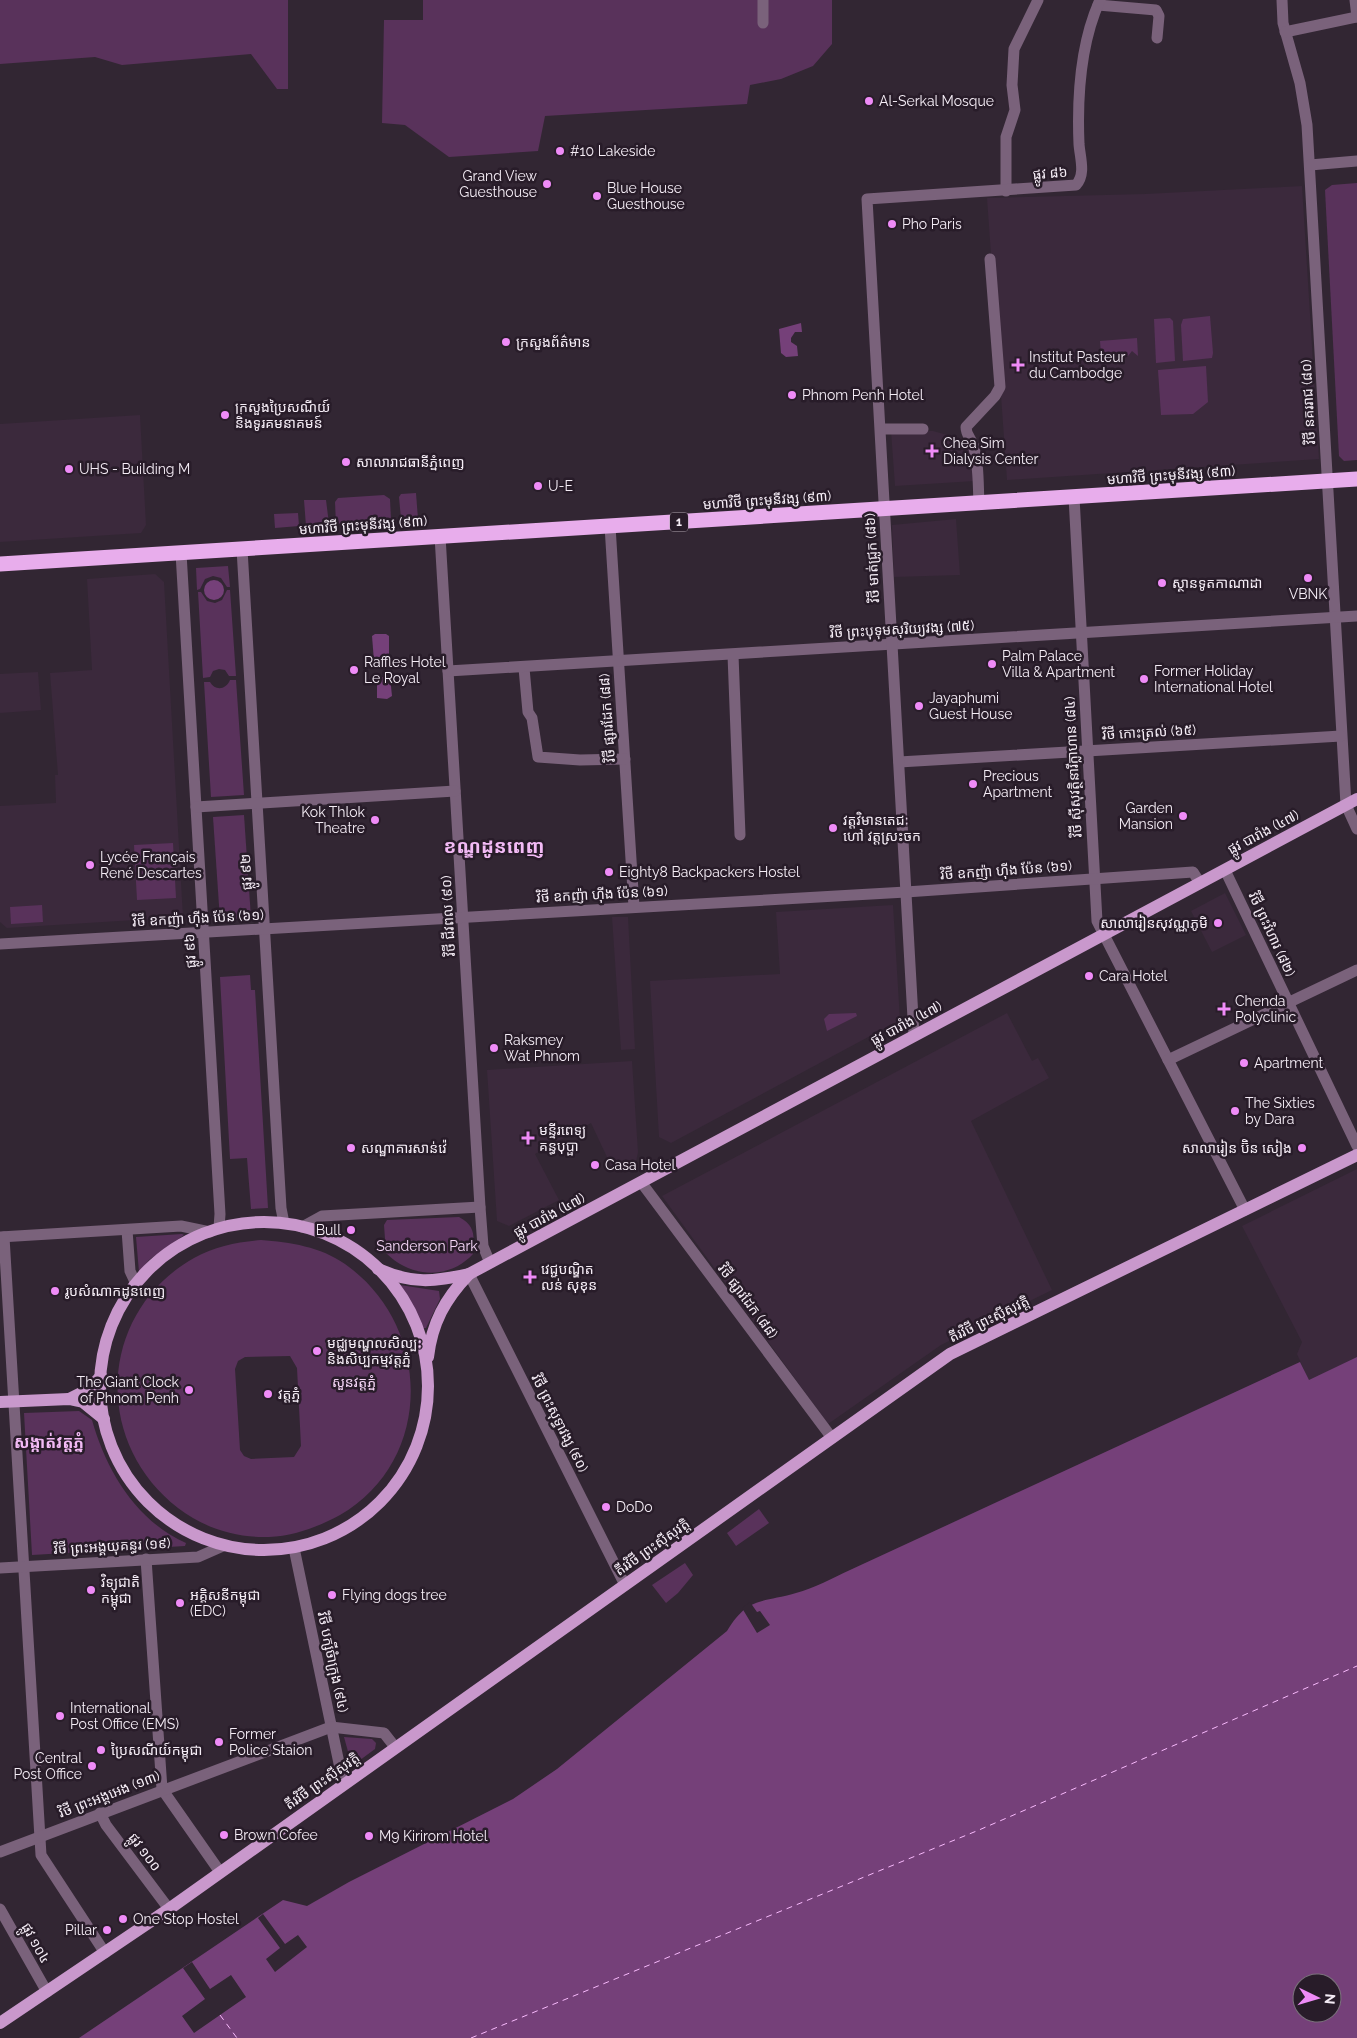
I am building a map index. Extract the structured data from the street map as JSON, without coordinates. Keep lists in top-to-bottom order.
{
  "streets": {
    "highway": ["មហាវិថី ព្រះមុនីវង្ស (៩៣)", "1"],
    "main road": ["ផ្លូវ បារាំង (៤៧)", "តីរវិថី ព្រះស៊ីសុវត្តិ"],
    "street": [
      "ផ្លូវ ៨៦",
      "វិថី នគររាជ (៨០)",
      "វិថី មាត់ជ្រូក (៨៦)",
      "វិថី ព្រះបុទុមសុរិយ្យវង្ស (៧៥)",
      "វិថី ផ្សារដែក (៨៨)",
      "វិថី កោះត្រល់ (៦៥)",
      "វិថី ស៊ីសុវត្ថិនារីក្លាហាន (៨៤)",
      "វិថី ឧកញ៉ា ហ៊ីង ប៉ែន (៦១)",
      "ផ្លូវ ៩២",
      "វិថី ជីវពល (៩០)",
      "វិថី ព្រះវិហារ (៨២)",
      "ផ្លូវ ៩៦",
      "វិថី ព្រះសុទ្ធាវង្ស (៩០)",
      "វិថី ព្រះអង្គយុគន្ធរ (១៩)",
      "វិថី បក្សីចំាក្រុង (៩៤)",
      "វិថី ព្រះអង្គអេង (១៣)",
      "ផ្លូវ ១០០",
      "ផ្លូវ ១០៤"
    ]
  },
  "crossings": [
    ["ផ្លូវ ៨៦", "វិថី មាត់ជ្រូក (៨៦)"],
    ["វិថី នគររាជ (៨០)", "មហាវិថី ព្រះមុនីវង្ស (៩៣)"],
    ["វិថី នគររាជ (៨០)", "វិថី ព្រះបុទុមសុរិយ្យវង្ស (៧៥)"],
    ["វិថី នគររាជ (៨០)", "វិថី កោះត្រល់ (៦៥)"],
    ["វិថី នគររាជ (៨០)", "ផ្លូវ បារាំង (៤៧)"],
    ["មហាវិថី ព្រះមុនីវង្ស (៩៣)", "វិថី មាត់ជ្រូក (៨៦)"],
    ["មហាវិថី ព្រះមុនីវង្ស (៩៣)", "វិថី ផ្សារដែក (៨៨)"],
    ["មហាវិថី ព្រះមុនីវង្ស (៩៣)", "វិថី ស៊ីសុវត្ថិនារីក្លាហាន (៨៤)"],
    ["មហាវិថី ព្រះមុនីវង្ស (៩៣)", "ផ្លូវ ៩២"],
    ["មហាវិថី ព្រះមុនីវង្ស (៩៣)", "វិថី ជីវពល (៩០)"],
    ["មហាវិថី ព្រះមុនីវង្ស (៩៣)", "ផ្លូវ ៩៦"],
    ["វិថី មាត់ជ្រូក (៨៦)", "វិថី ព្រះបុទុមសុរិយ្យវង្ស (៧៥)"],
    ["វិថី មាត់ជ្រូក (៨៦)", "វិថី កោះត្រល់ (៦៥)"],
    ["វិថី មាត់ជ្រូក (៨៦)", "ផ្លូវ បារាំង (៤៧)"],
    ["វិថី មាត់ជ្រូក (៨៦)", "វិថី ឧកញ៉ា ហ៊ីង ប៉ែន (៦១)"],
    ["វិថី ព្រះបុទុមសុរិយ្យវង្ស (៧៥)", "វិថី ផ្សារដែក (៨៨)"],
    ["វិថី ព្រះបុទុមសុរិយ្យវង្ស (៧៥)", "វិថី ស៊ីសុវត្ថិនារីក្លាហាន (៨៤)"],
    ["វិថី ព្រះបុទុមសុរិយ្យវង្ស (៧៥)", "វិថី ជីវពល (៩០)"],
    ["វិថី ផ្សារដែក (៨៨)", "ផ្លូវ បារាំង (៤៧)"],
    ["វិថី ផ្សារដែក (៨៨)", "វិថី ឧកញ៉ា ហ៊ីង ប៉ែន (៦១)"],
    ["វិថី ផ្សារដែក (៨៨)", "តីរវិថី ព្រះស៊ីសុវត្តិ"],
    ["វិថី កោះត្រល់ (៦៥)", "វិថី ស៊ីសុវត្ថិនារីក្លាហាន (៨៤)"],
    ["វិថី ស៊ីសុវត្ថិនារីក្លាហាន (៨៤)", "ផ្លូវ បារាំង (៤៧)"],
    ["វិថី ស៊ីសុវត្ថិនារីក្លាហាន (៨៤)", "វិថី ឧកញ៉ា ហ៊ីង ប៉ែន (៦១)"],
    ["វិថី ស៊ីសុវត្ថិនារីក្លាហាន (៨៤)", "តីរវិថី ព្រះស៊ីសុវត្តិ"],
    ["ផ្លូវ បារាំង (៤៧)", "វិថី ឧកញ៉ា ហ៊ីង ប៉ែន (៦១)"],
    ["ផ្លូវ បារាំង (៤៧)", "វិថី ជីវពល (៩០)"],
    ["ផ្លូវ បារាំង (៤៧)", "វិថី ព្រះវិហារ (៨២)"],
    ["ផ្លូវ បារាំង (៤៧)", "វិថី ព្រះសុទ្ធាវង្ស (៩០)"],
    ["វិថី ឧកញ៉ា ហ៊ីង ប៉ែន (៦១)", "ផ្លូវ ៩២"],
    ["វិថី ឧកញ៉ា ហ៊ីង ប៉ែន (៦១)", "វិថី ជីវពល (៩០)"],
    ["វិថី ឧកញ៉ា ហ៊ីង ប៉ែន (៦១)", "ផ្លូវ ៩៦"],
    ["តីរវិថី ព្រះស៊ីសុវត្តិ", "វិថី ព្រះសុទ្ធាវង្ស (៩០)"],
    ["តីរវិថី ព្រះស៊ីសុវត្តិ", "វិថី បក្សីចំាក្រុង (៩៤)"],
    ["តីរវិថី ព្រះស៊ីសុវត្តិ", "វិថី ព្រះអង្គអេង (១៣)"],
    ["តីរវិថី ព្រះស៊ីសុវត្តិ", "ផ្លូវ ១០០"],
    ["តីរវិថី ព្រះស៊ីសុវត្តិ", "ផ្លូវ ១០៤"],
    ["វិថី បក្សីចំាក្រុង (៩៤)", "វិថី ព្រះអង្គអេង (១៣)"],
    ["វិថី ព្រះអង្គអេង (១៣)", "ផ្លូវ ១០០"]
  ],
  "districts": ["ខណ្ឌដូនពេញ", "សង្កាត់វត្តភ្នំ"],
  "parks": ["Sanderson Park", "សួនវត្ដភ្នំ"],
  "places": {
    "other": [
      "Al-Serkal Mosque",
      "#10 Lakeside",
      "Grand View Guesthouse",
      "Blue House Guesthouse",
      "Pho Paris",
      "ក្រសួងព័ត៌មាន",
      "Phnom Penh Hotel",
      "ក្រសួងប្រៃសណីយ៍ និងទូរគមនាគមន៍",
      "សាលារាជធានីភ្នំពេញ",
      "UHS - Building M",
      "U-E",
      "VBNK",
      "ស្ថានទូតកាណាដា",
      "Palm Palace Villa & Apartment",
      "Raffles Hotel Le Royal",
      "Former Holiday International Hotel",
      "Jayaphumi Guest House",
      "Precious Apartment",
      "Garden Mansion",
      "Kok Thlok Theatre",
      "វត្តវិមានតេជៈ ហៅ វត្តស្រះចក",
      "Lycée Français René Descartes",
      "Eighty8 Backpackers Hostel",
      "សាលារៀនសុវណ្ណភូមិ",
      "Cara Hotel",
      "Raksmey Wat Phnom",
      "Apartment",
      "The Sixties by Dara",
      "សណ្ឋាគារសាន់វ៉េ",
      "សាលារៀន ប៊ិន សៀង",
      "Casa Hotel",
      "Bull",
      "រូបសំណាកដូនពេញ",
      "មជ្ឈមណ្ឌលសិល្បៈ និងសិប្បកម្មវត្តភ្នំ",
      "The Giant Clock of Phnom Penh",
      "វត្ដភ្នំ",
      "DoDo",
      "វិទ្យុជាតិ កម្ពុជា",
      "Flying dogs tree",
      "អគ្គិសនីកម្ពុជា (EDC)",
      "International Post Office (EMS)",
      "Former Police Staion",
      "ប្រៃសណីយ៍កម្ពុជា",
      "Central Post Office",
      "Brown Cofee",
      "M9 Kirirom Hotel",
      "One Stop Hostel",
      "Pillar"
    ],
    "health": [
      "Institut Pasteur du Cambodge",
      "Chea Sim Dialysis Center",
      "Chenda Polyclinic",
      "មន្ទីរពេទ្យ គន្ធបុប្ផា",
      "វេជ្ជបណ្ឌិត លន់ សុខុន"
    ]
  },
  "north": "right"
}
